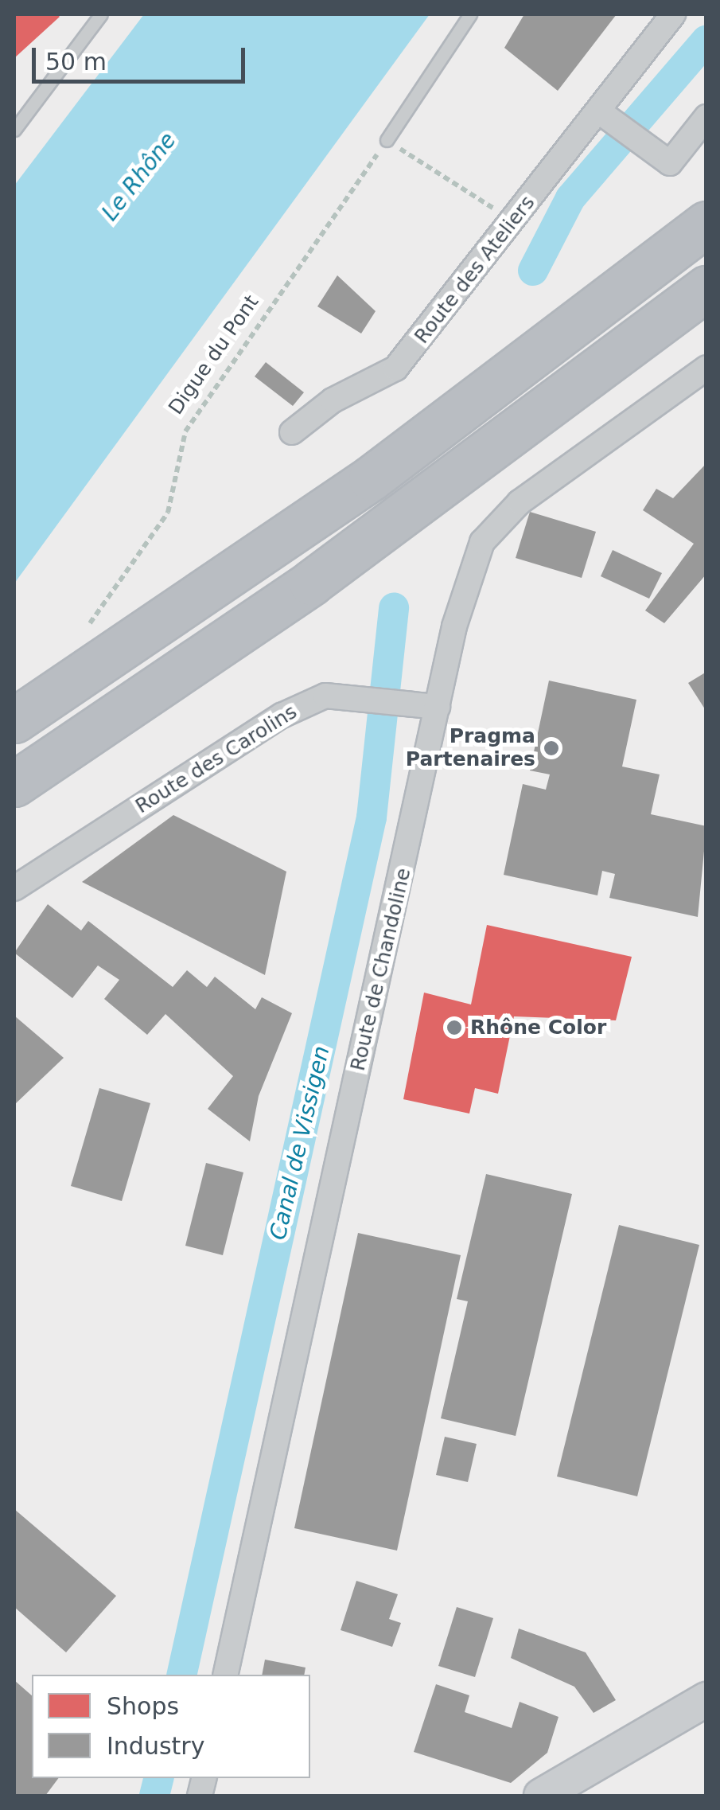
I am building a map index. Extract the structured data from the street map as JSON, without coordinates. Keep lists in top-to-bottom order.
{
  "streets": {
    "street": ["Route des Ateliers", "Route des Carolins", "Route de Chandoline"],
    "path": ["Digue du Pont"]
  },
  "crossings": [
    ["Route des Carolins", "Route de Chandoline"]
  ],
  "water": ["Le Rhône", "Canal de Vissigen"],
  "places": ["Pragma Partenaires", "Rhône Color"],
  "legend": ["Shops", "Industry"],
  "scale_bar": "50 m"
}
